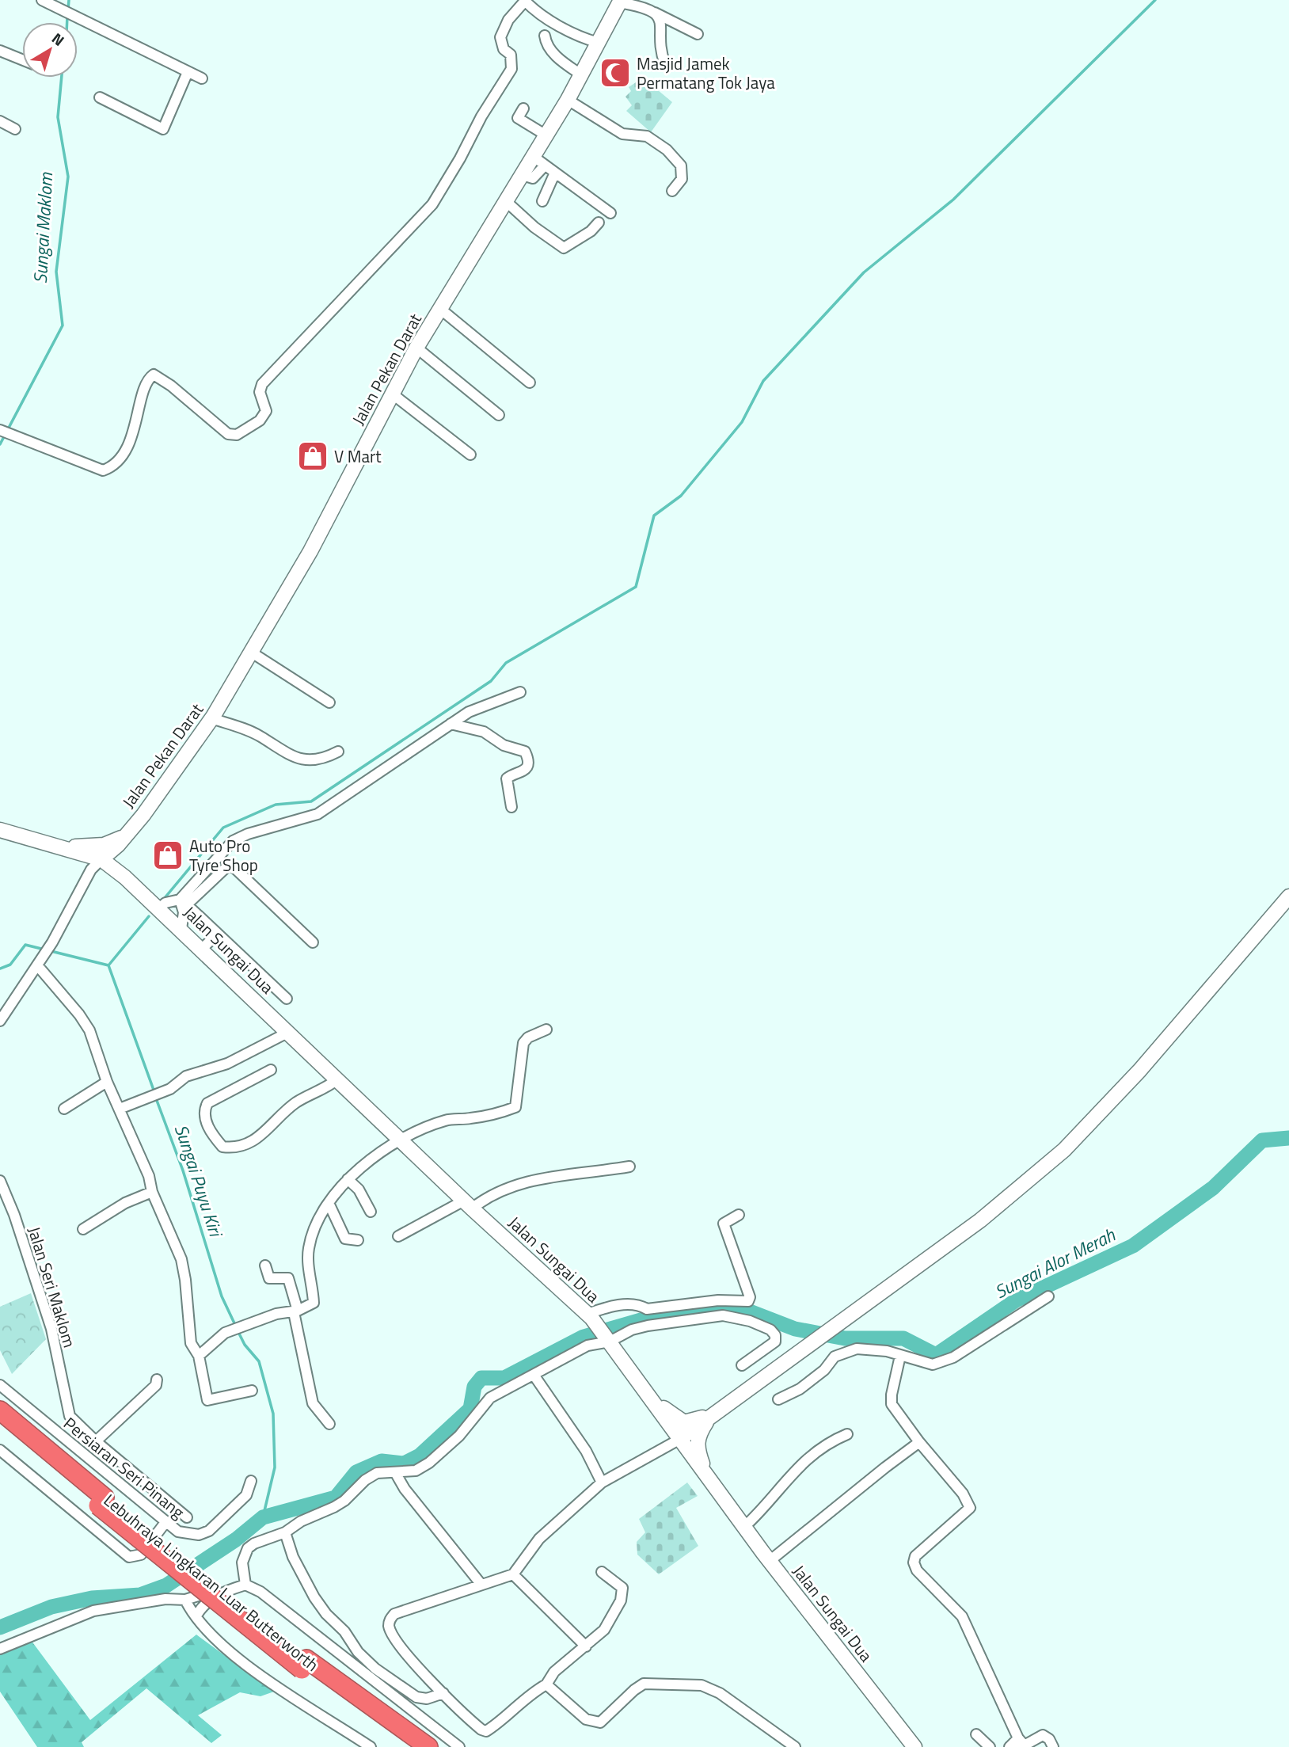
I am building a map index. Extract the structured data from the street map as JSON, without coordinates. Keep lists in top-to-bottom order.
{
  "streets": {
    "highway": ["Lebuhraya Lingkaran Luar Butterworth"],
    "main road": ["Jalan Pekan Darat", "Jalan Sungai Dua"],
    "street": ["Jalan Seri Maklom", "Persiaran Seri Pinang"]
  },
  "crossings": [
    ["Jalan Pekan Darat", "Jalan Sungai Dua"]
  ],
  "water": ["Sungai Maklom", "Sungai Puyu Kiri", "Sungai Alor Merah"],
  "places": {
    "mosque": ["Masjid Jamek Permatang Tok Jaya"],
    "shop": ["V Mart", "Auto Pro Tyre Shop"]
  },
  "north": "top right"
}
